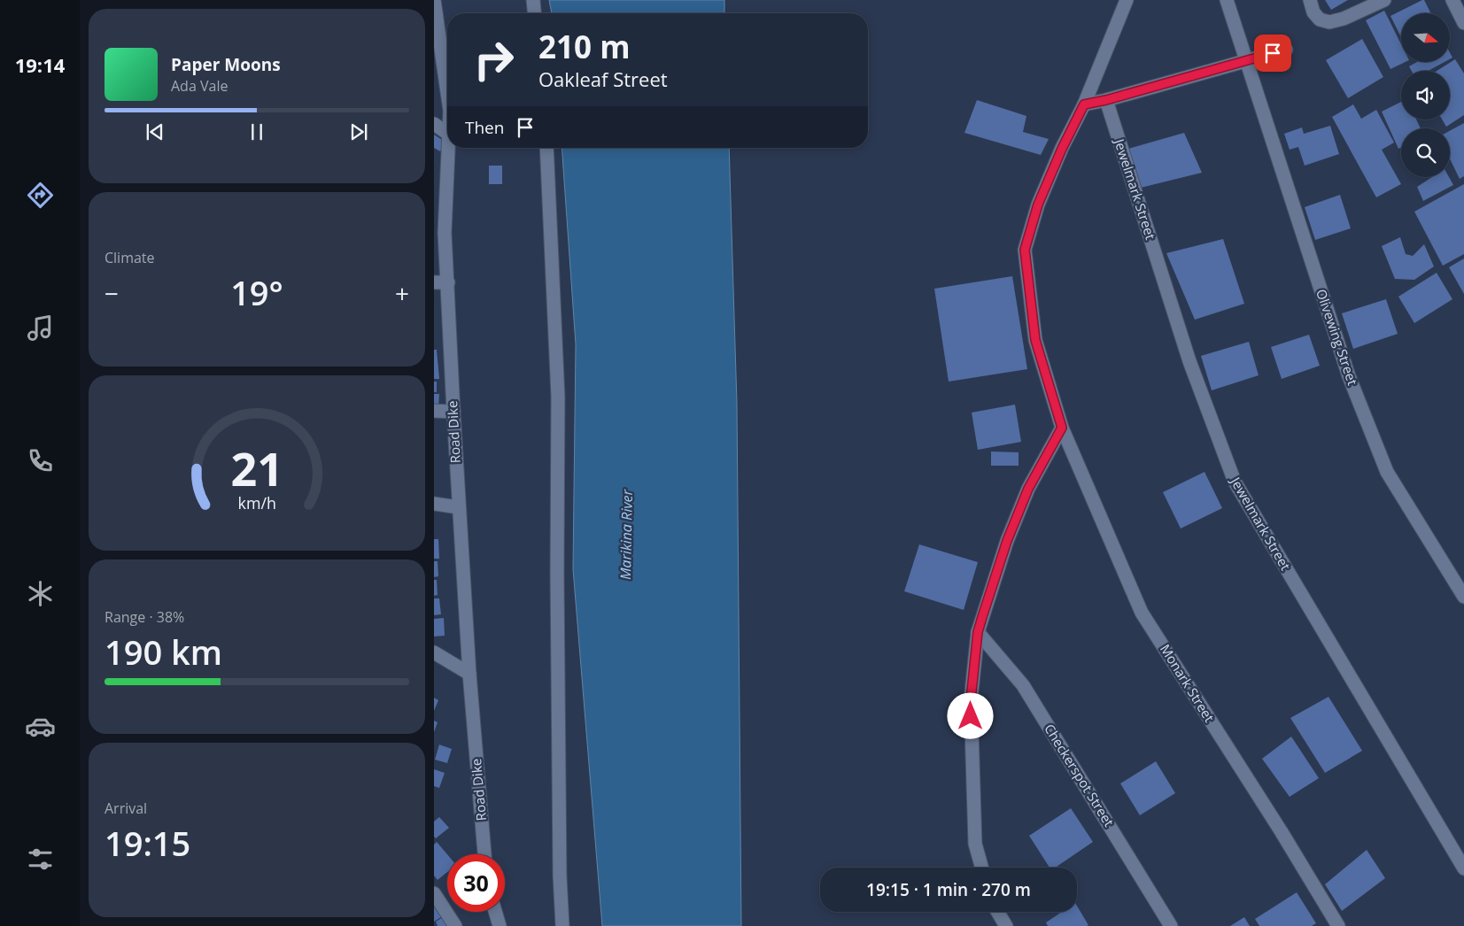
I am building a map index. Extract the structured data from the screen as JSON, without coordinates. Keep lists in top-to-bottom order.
{
  "streets": {
    "street": [
      "Jewelmark Street",
      "Olivewing Street",
      "Road Dike",
      "Monark Street",
      "Checkerspot Street"
    ]
  },
  "water": ["Marikina River"],
  "north": "right",
  "page": {
    "tabs": "19:14",
    "turn": ["210 m", "Oakleaf Street"],
    "song": ["Paper Moons", "Ada Vale"],
    "then": "Then",
    "tile": [
      "Climate",
      ["Range · 38%", "190 km"],
      ["Arrival", "19:15"]
    ],
    "heat": ["−", "19°", "+"],
    "limit": "30",
    "trip": "19:15 · 1 min · 270 m",
    "gauge": ["21", "km/h"]
  }
}
